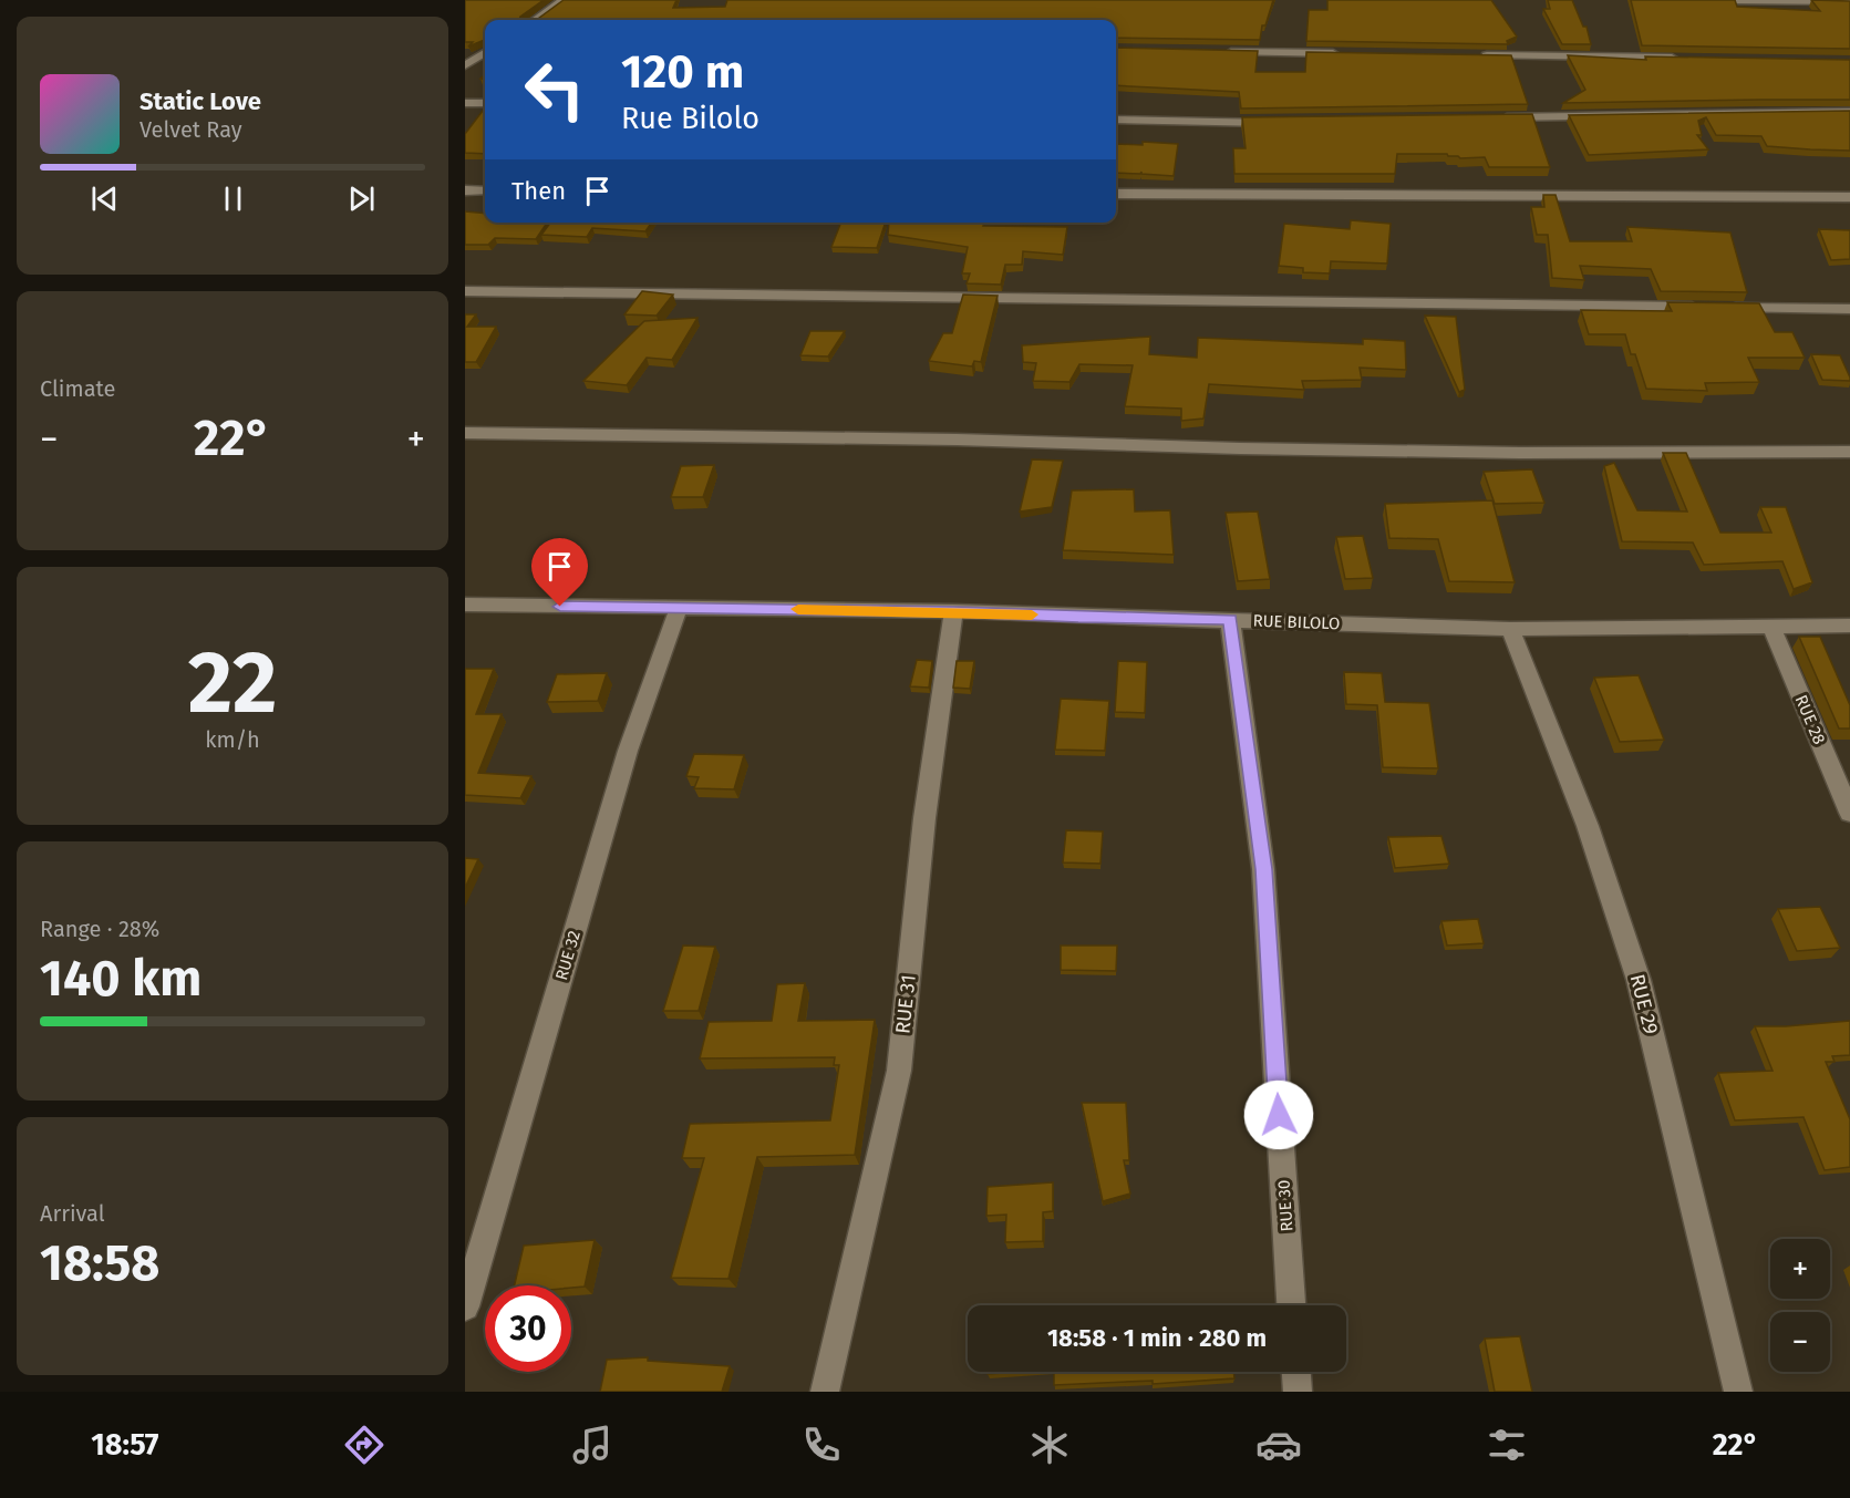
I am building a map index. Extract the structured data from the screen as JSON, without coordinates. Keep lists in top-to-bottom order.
{
  "streets": {
    "street": [
      "RUE BILOLO",
      "RUE 28",
      "RUE 32",
      "RUE 31",
      "RUE 29",
      "RUE 30"
    ]
  },
  "crossings": [
    ["RUE BILOLO", "RUE 28"],
    ["RUE BILOLO", "RUE 32"],
    ["RUE BILOLO", "RUE 31"],
    ["RUE BILOLO", "RUE 29"],
    ["RUE BILOLO", "RUE 30"]
  ],
  "page": {
    "turn": ["120 m", "Rue Bilolo"],
    "song": ["Static Love", "Velvet Ray"],
    "then": "Then",
    "tile": [
      "Climate",
      ["22", "km/h"],
      ["Range · 28%", "140 km"],
      ["Arrival", "18:58"]
    ],
    "heat": ["−", "22°", "+"],
    "map_buttons": ["+", "−"],
    "limit": "30",
    "trip": "18:58 · 1 min · 280 m",
    "tabs": ["18:57", "22°"]
  }
}
